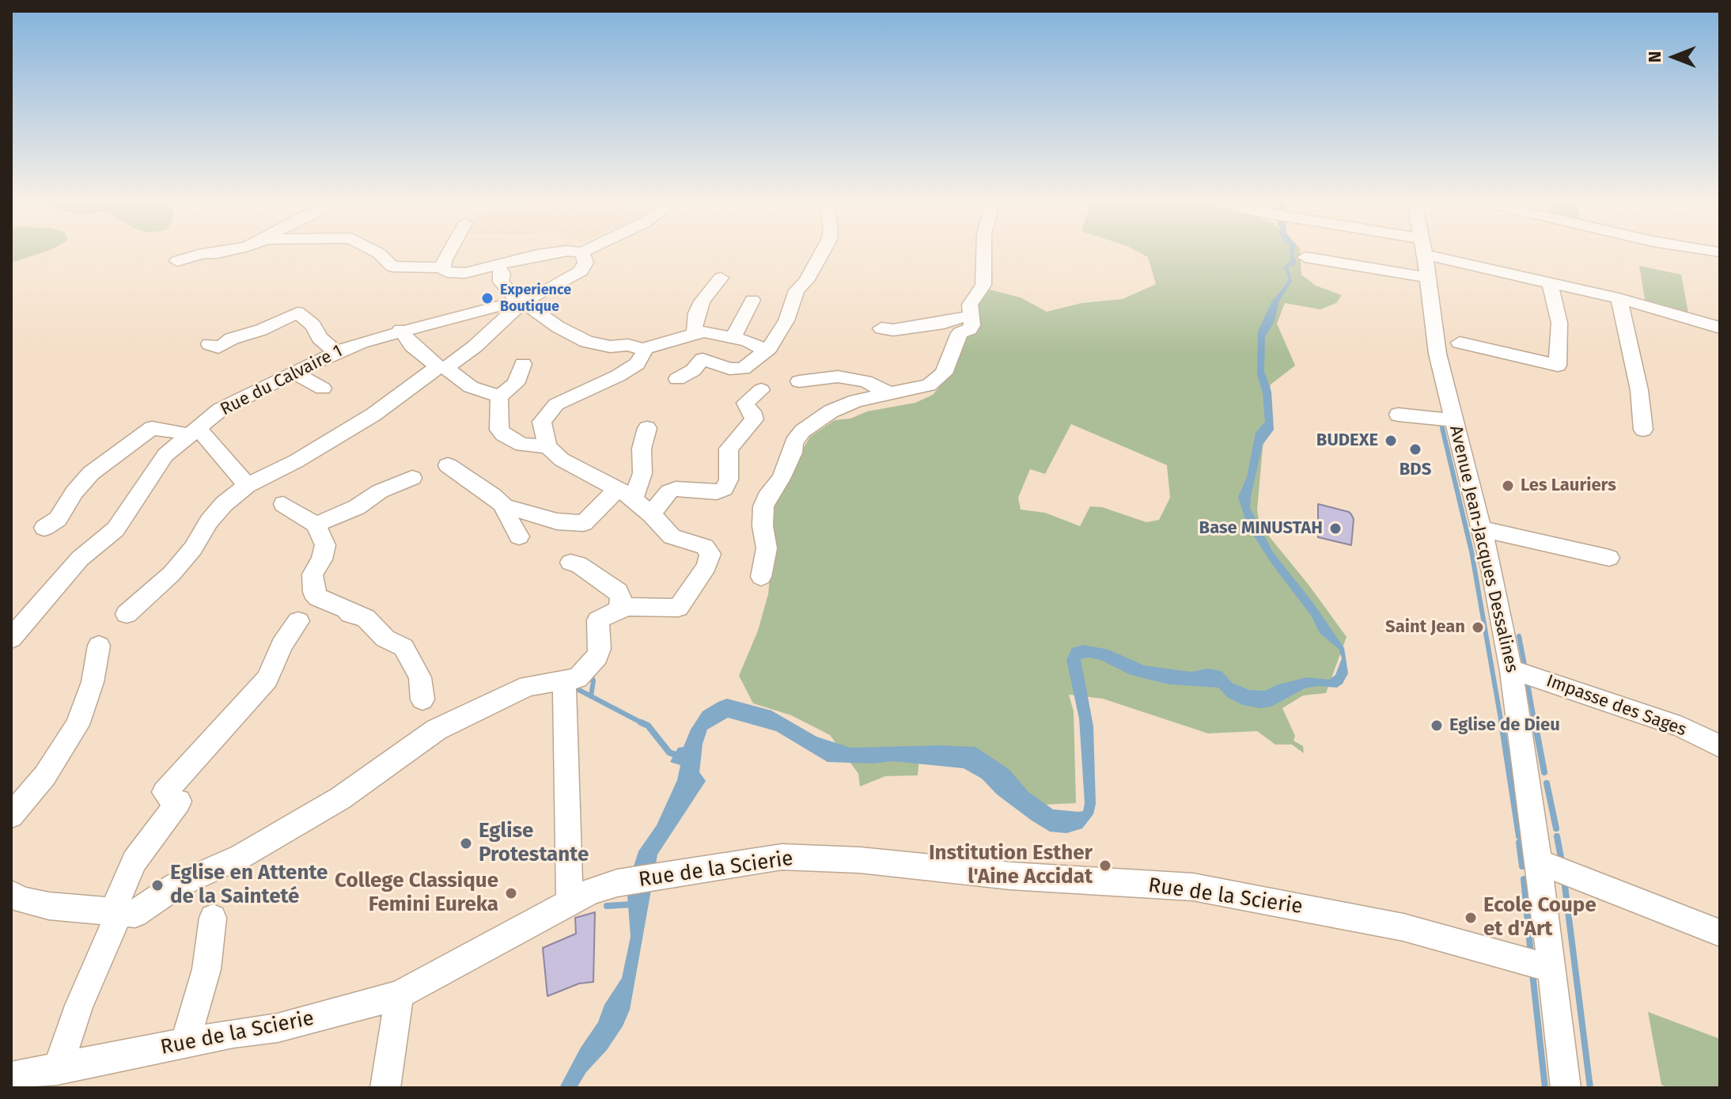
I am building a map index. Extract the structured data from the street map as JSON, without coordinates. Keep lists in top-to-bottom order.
{
  "streets": {
    "street": [
      "Rue du Calvaire 1",
      "Avenue Jean-Jacques Dessalines",
      "Impasse des Sages",
      "Rue de la Scierie"
    ]
  },
  "crossings": [
    ["Avenue Jean-Jacques Dessalines", "Impasse des Sages"],
    ["Avenue Jean-Jacques Dessalines", "Rue de la Scierie"]
  ],
  "places": [
    "Experience Boutique",
    "BUDEXE",
    "BDS",
    "Les Lauriers",
    "Base MINUSTAH",
    "Saint Jean",
    "Eglise de Dieu",
    "Eglise Protestante",
    "Institution Esther l'Aine Accidat",
    "Eglise en Attente de la Sainteté",
    "College Classique Femini Eureka",
    "Ecole Coupe et d'Art"
  ],
  "north": "left"
}
